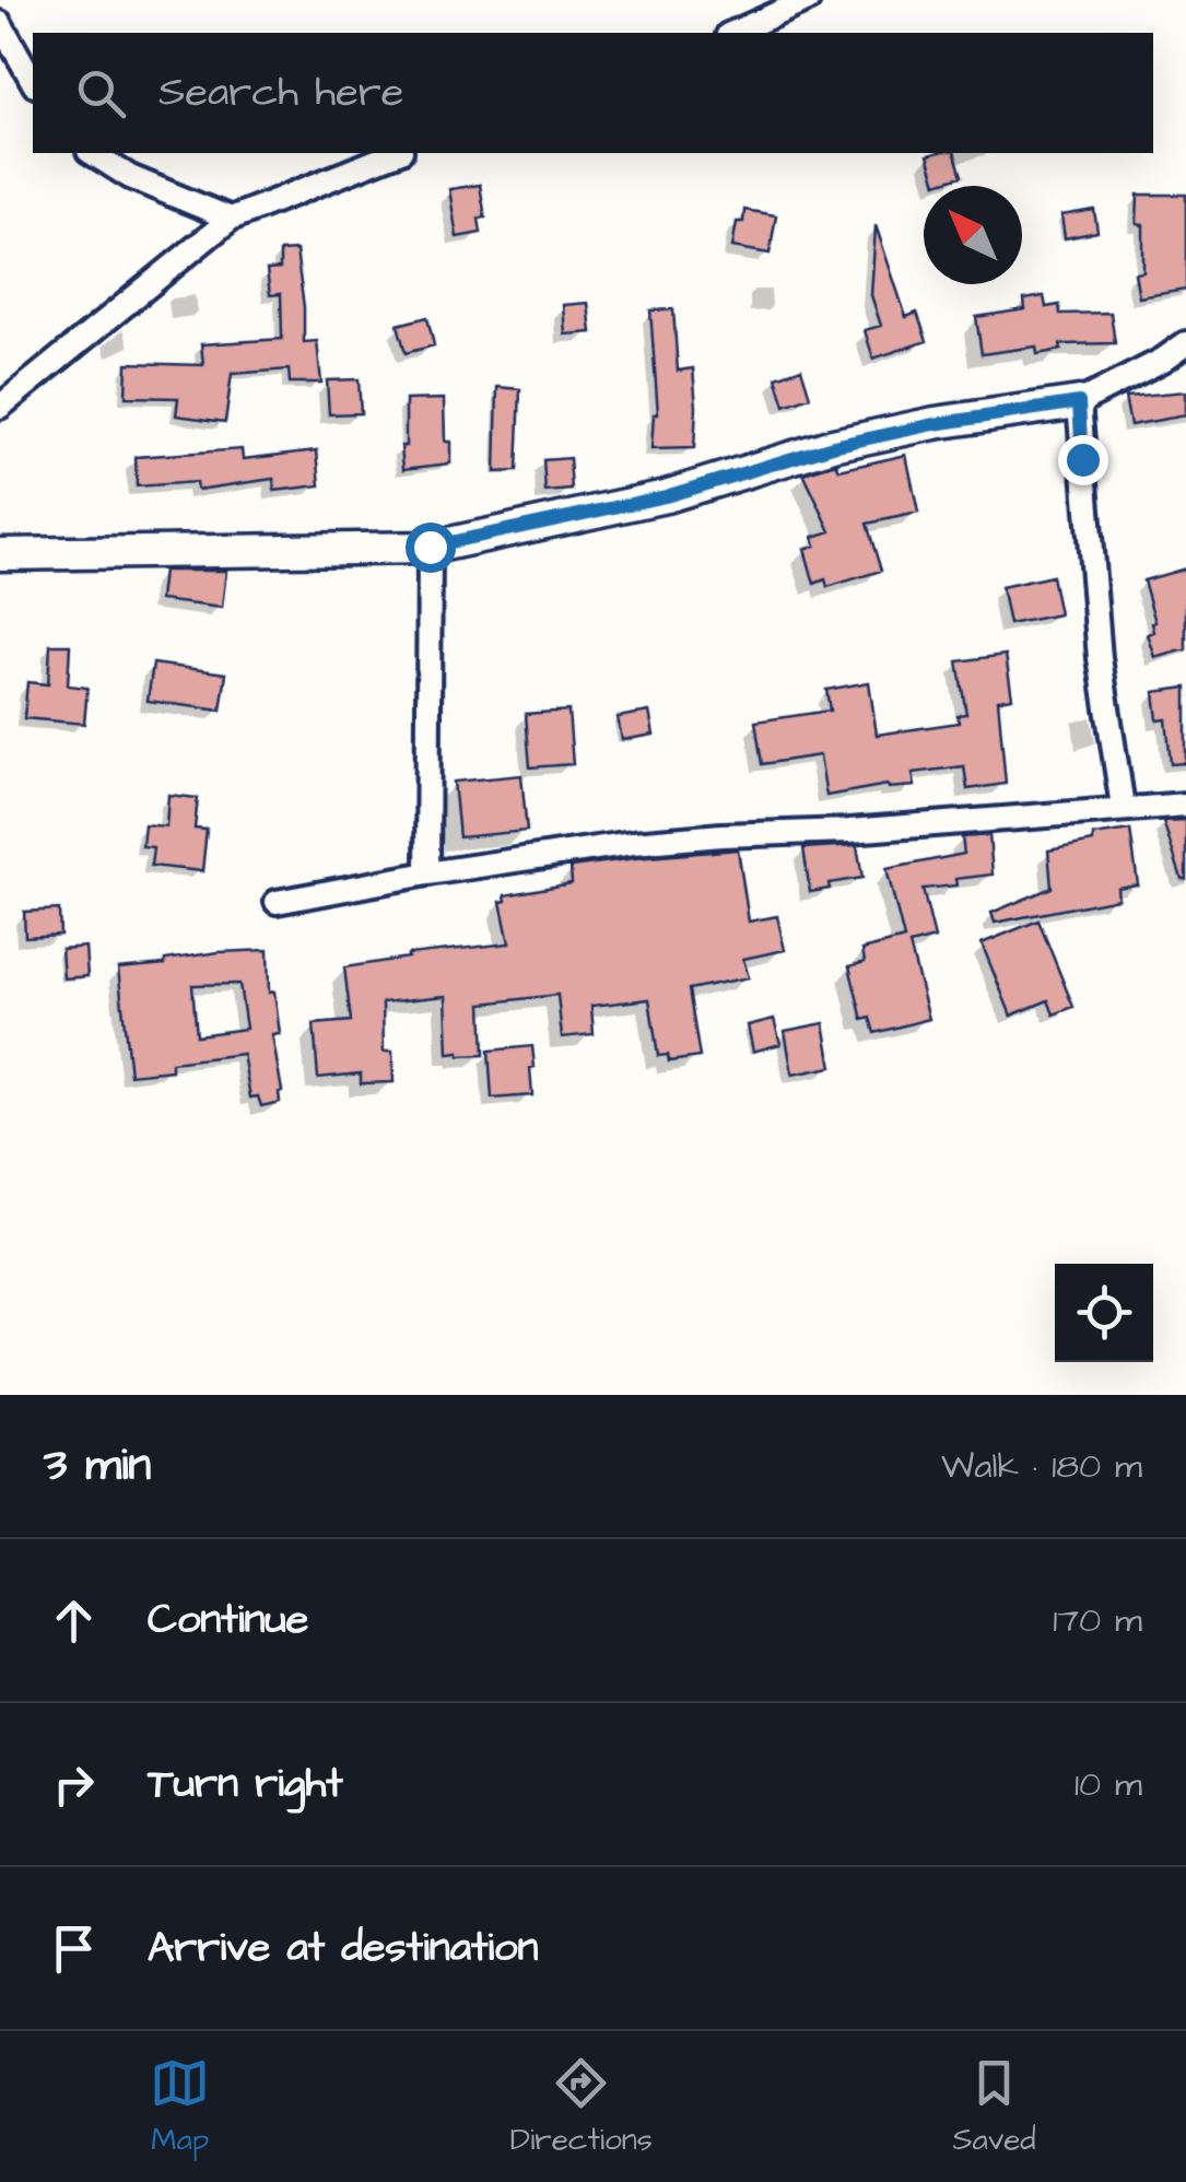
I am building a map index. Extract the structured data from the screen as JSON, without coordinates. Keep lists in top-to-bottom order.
{
  "north": "top left",
  "page": {
    "search": "Search here",
    "heading": ["3 min", "Walk · 180 m"],
    "list": [
      ["Continue", "170 m"],
      ["Turn right", "10 m"],
      "Arrive at destination"
    ],
    "nav": ["Map", "Directions", "Saved"]
  }
}
